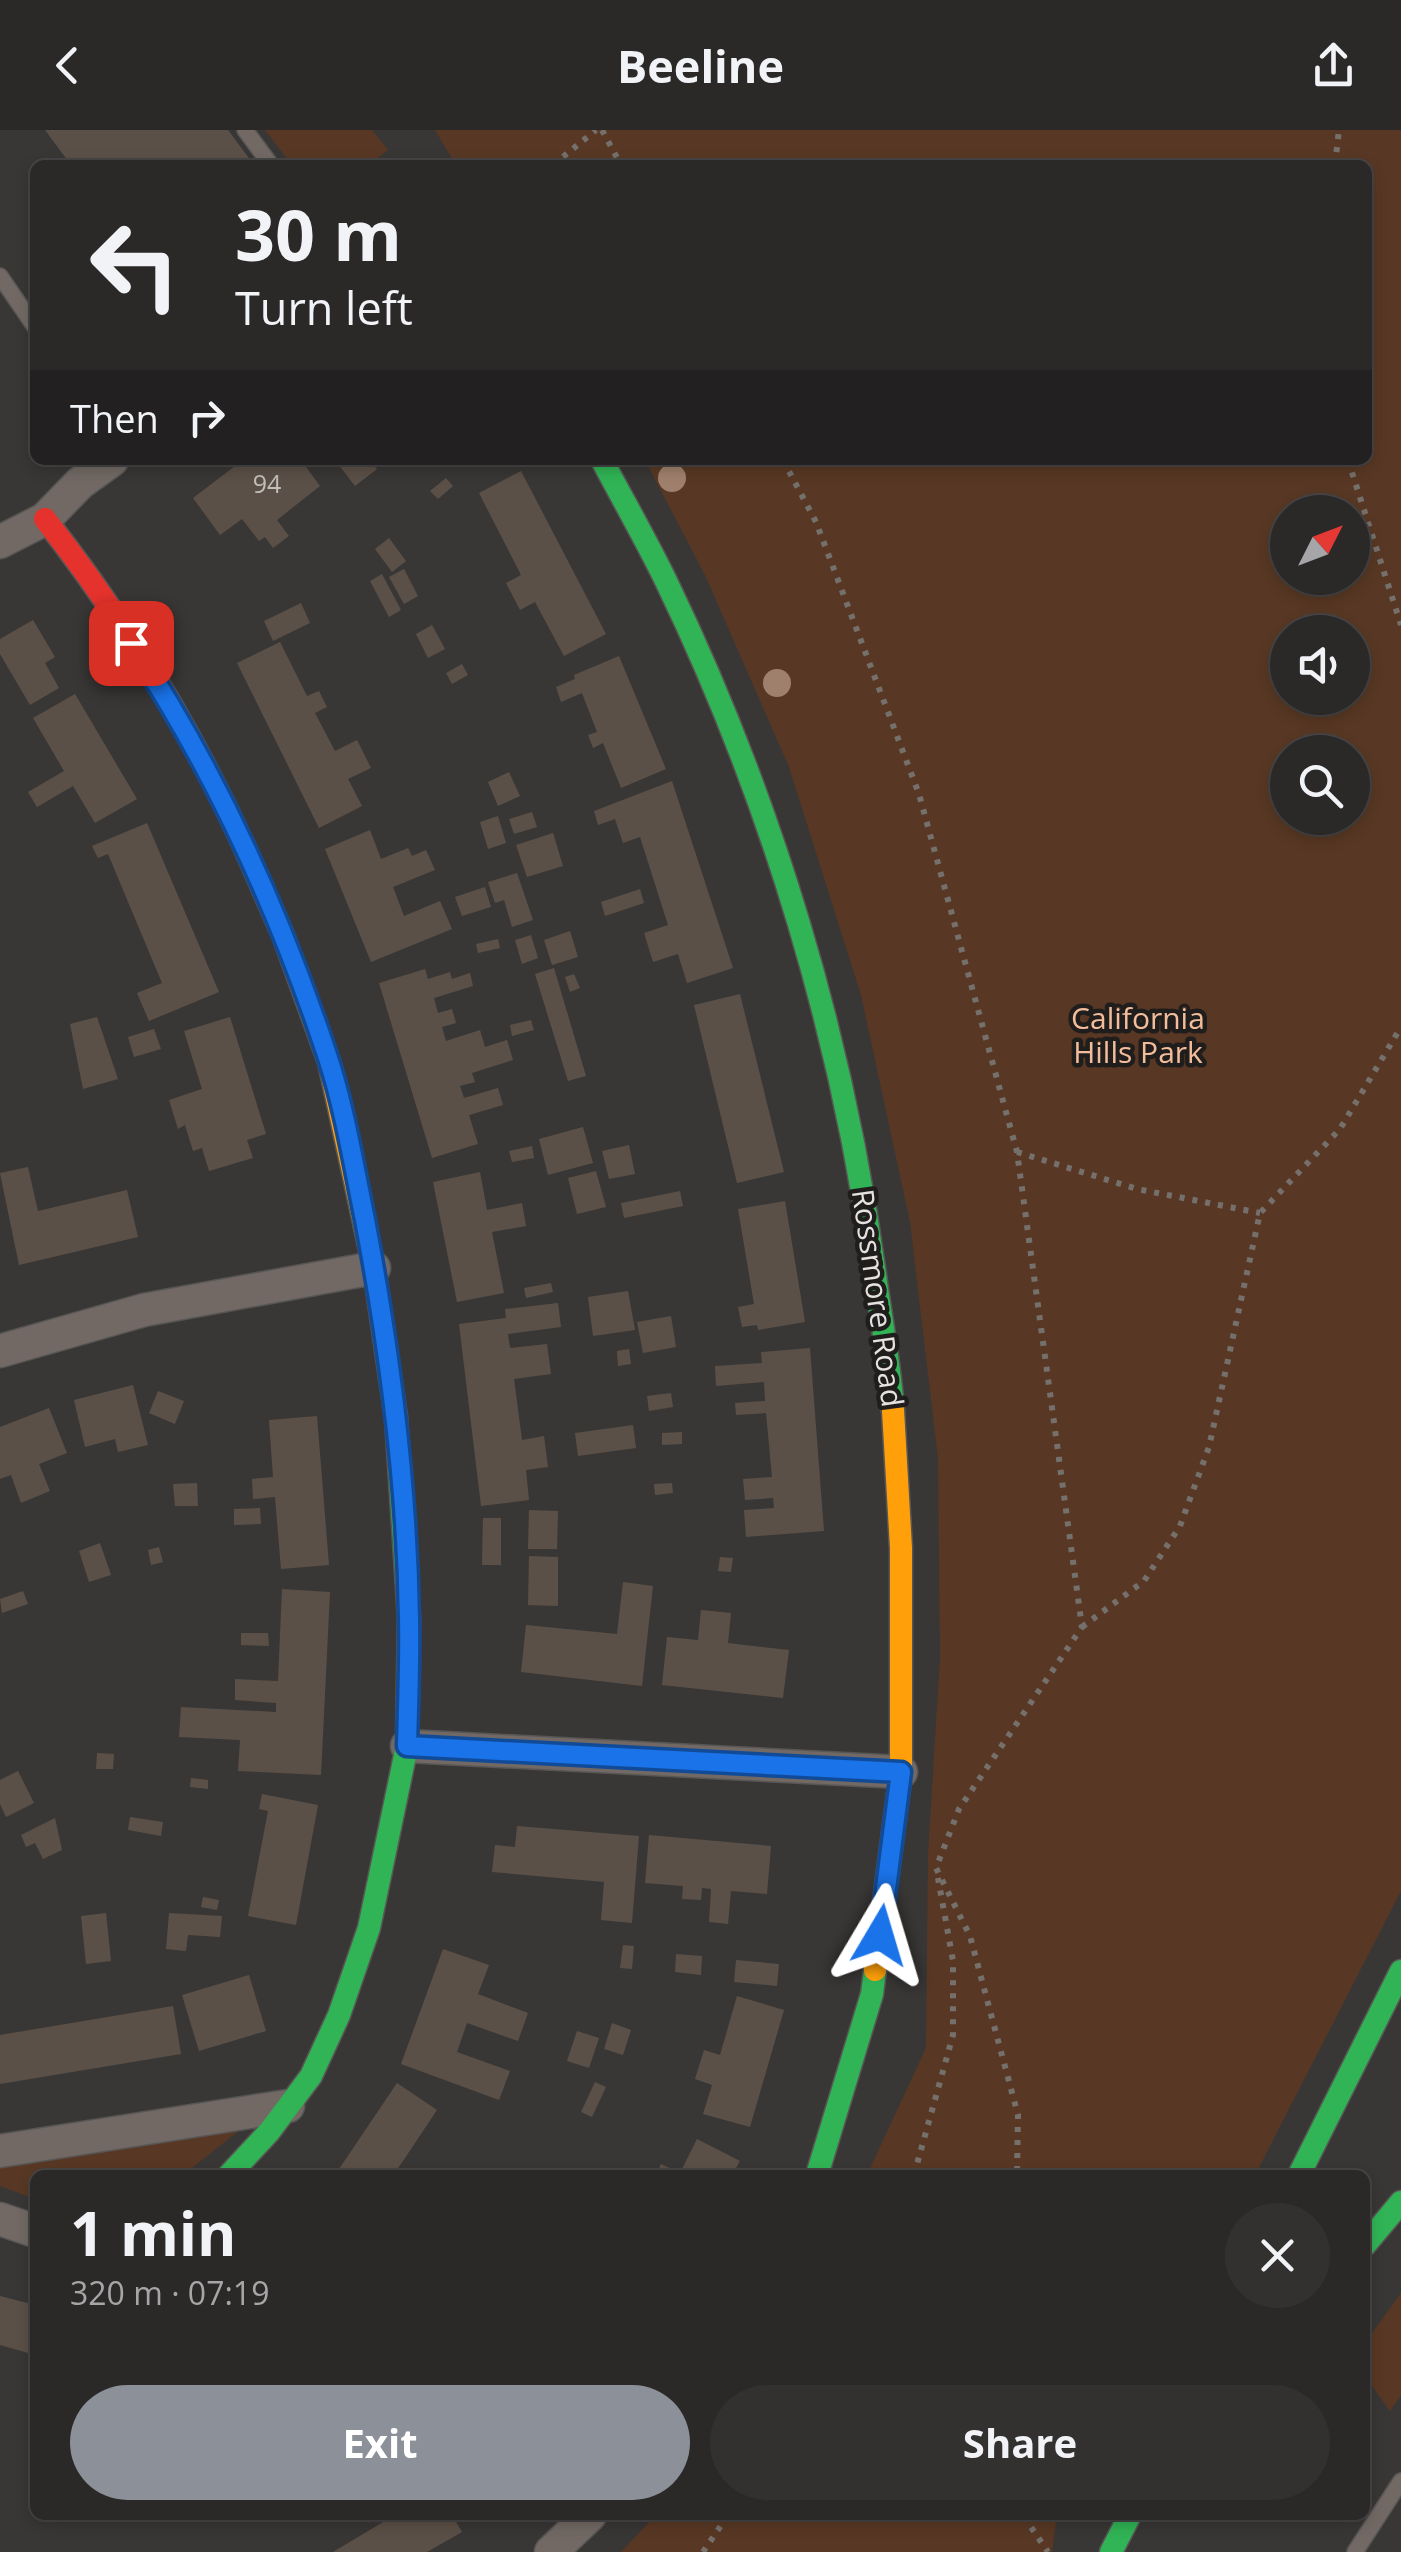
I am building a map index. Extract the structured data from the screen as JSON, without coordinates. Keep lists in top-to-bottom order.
{
  "streets": {
    "street": ["Rossmore Road"]
  },
  "parks": ["California Hills Park"],
  "house_numbers": ["94"],
  "north": "top right",
  "page": {
    "header": "Beeline",
    "turn": ["30 m", "Turn left"],
    "then": "Then",
    "heading": ["1 min", "320 m · 07:19"],
    "buttons": ["Exit", "Share"]
  }
}
